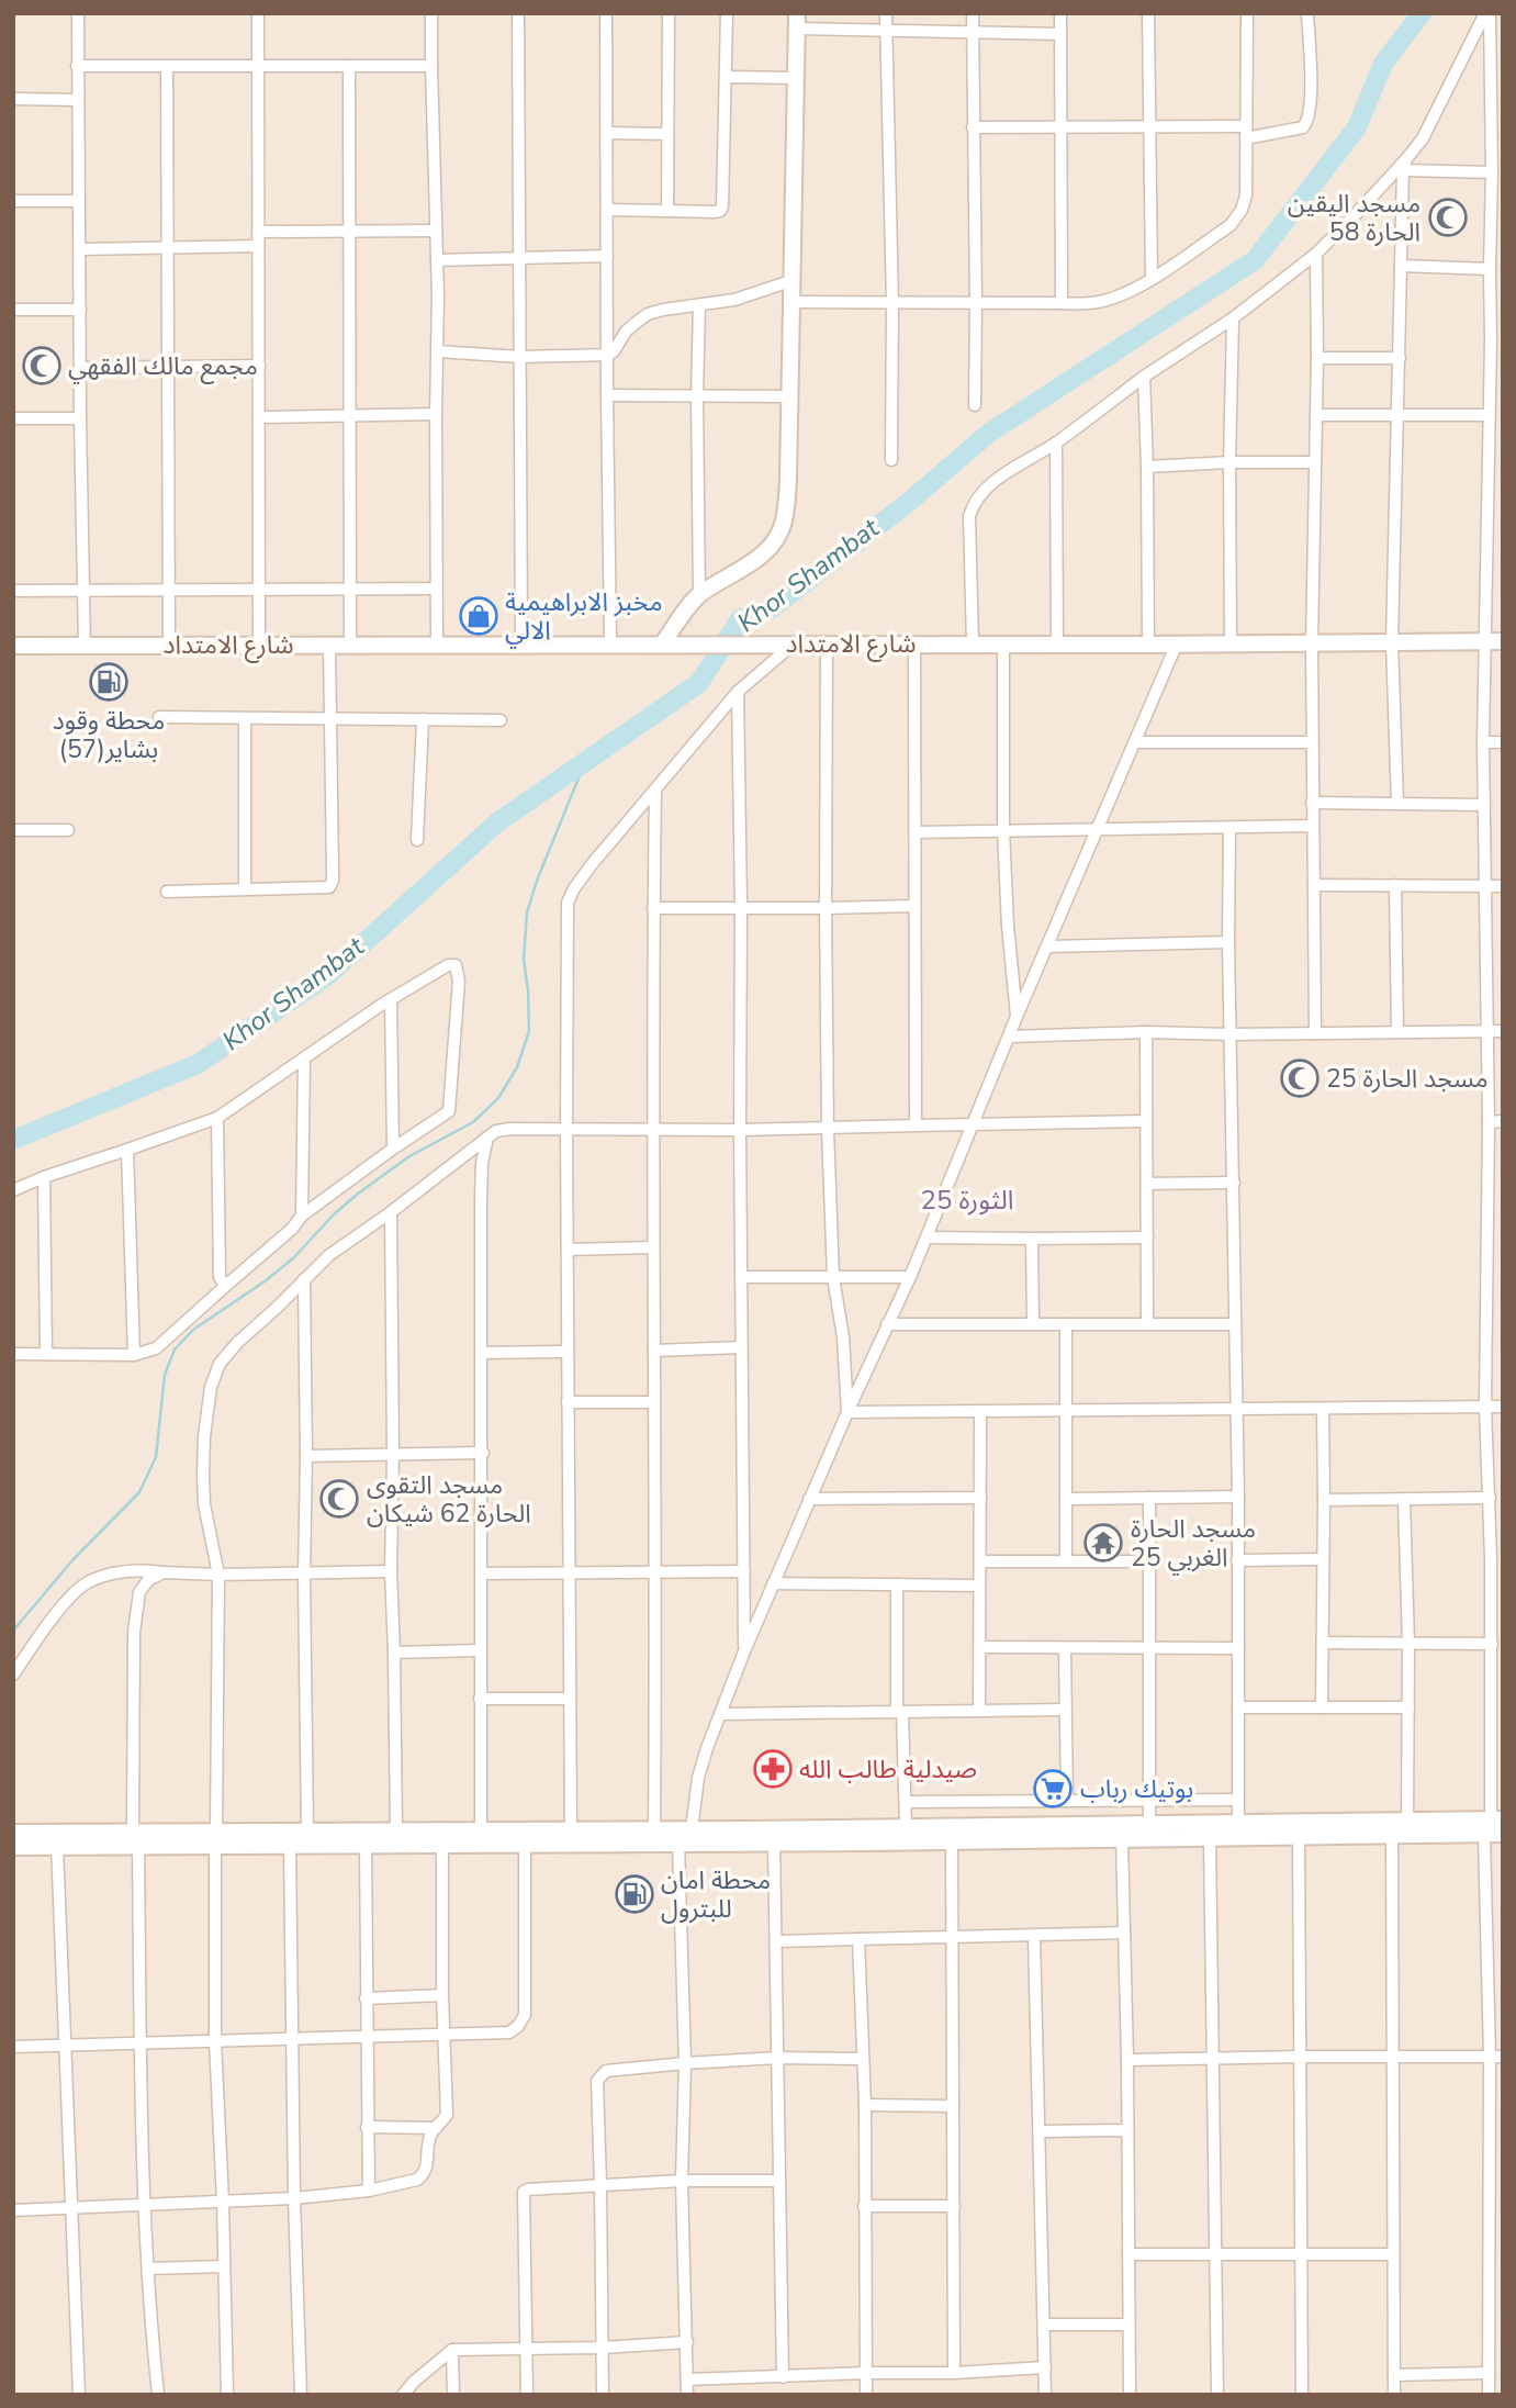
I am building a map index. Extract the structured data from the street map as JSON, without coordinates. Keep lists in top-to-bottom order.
{
  "streets": {
    "main road": ["شارع الامتداد"]
  },
  "districts": ["الثورة 25"],
  "water": ["Khor Shambat"],
  "places": {
    "mosque": [
      "مسجد اليقين الحارة 58",
      "مجمع مالك الفقهي",
      "مسجد الحارة 25",
      "مسجد التقوى الحارة 62 شيكان"
    ],
    "shop": ["مخبز الابراهيمية الالي"],
    "fuel station": ["محطة وقود بشاير(57)", "محطة امان للبترول"],
    "temple": ["مسجد الحارة 25 الغربي"],
    "pharmacy": ["صيدلية طالب الله"],
    "supermarket": ["بوتيك رباب"]
  }
}
